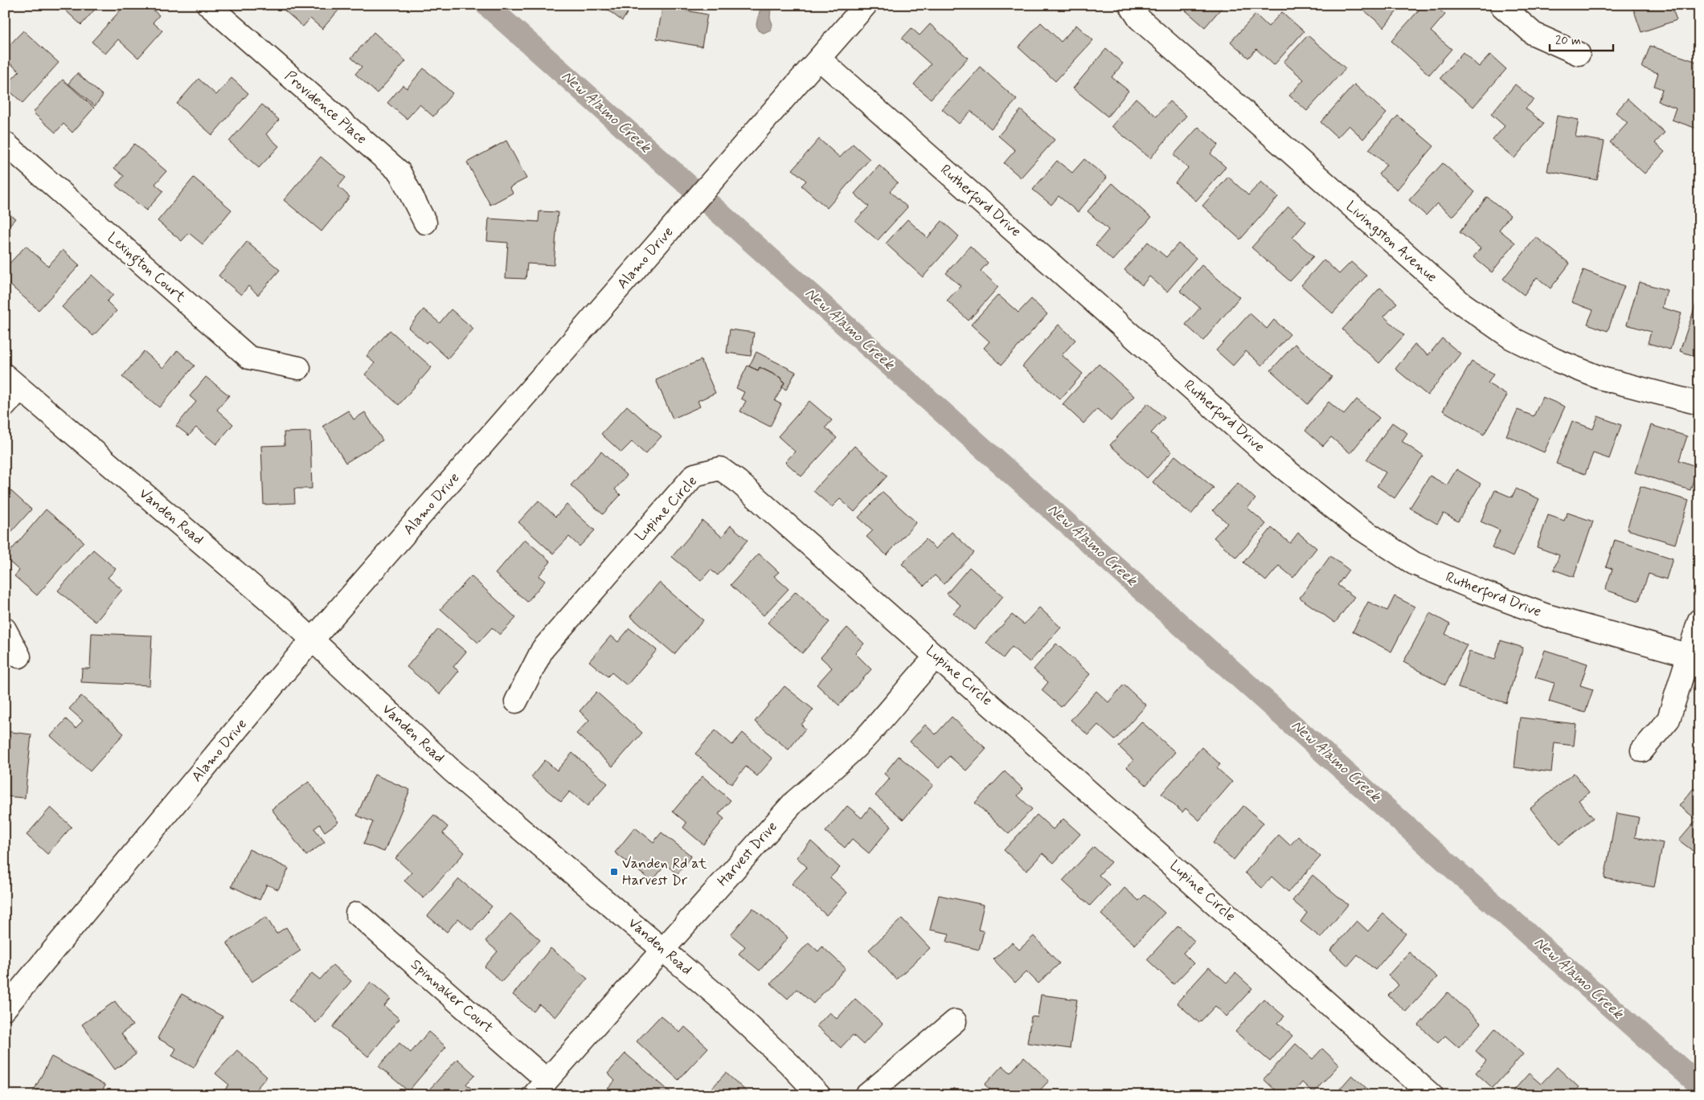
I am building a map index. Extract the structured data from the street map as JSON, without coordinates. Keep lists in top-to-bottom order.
{
  "streets": {
    "street": [
      "Providence Place",
      "Rutherford Drive",
      "Livingston Avenue",
      "Alamo Drive",
      "Lexington Court",
      "Lupine Circle",
      "Vanden Road",
      "Harvest Drive",
      "Spinnaker Court"
    ]
  },
  "crossings": [
    ["Rutherford Drive", "Alamo Drive"],
    ["Alamo Drive", "Vanden Road"],
    ["Lupine Circle", "Harvest Drive"],
    ["Vanden Road", "Harvest Drive"],
    ["Harvest Drive", "Spinnaker Court"]
  ],
  "water": ["New Alamo Creek"],
  "places": {
    "transit": ["Vanden Rd at Harvest Dr"]
  },
  "scale_bar": "20 m"
}
